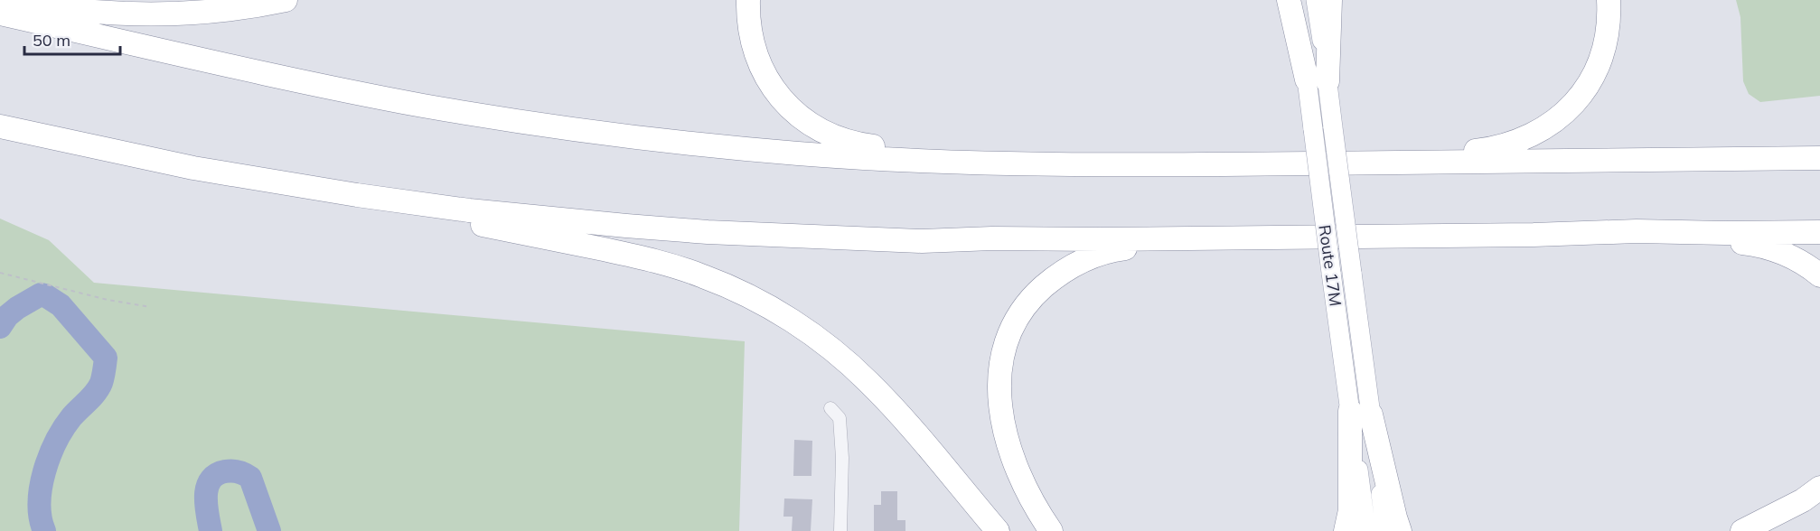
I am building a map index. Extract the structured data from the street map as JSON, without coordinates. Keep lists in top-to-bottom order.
{
  "streets": {
    "main road": ["Route 17M"]
  },
  "scale_bar": "50 m"
}
